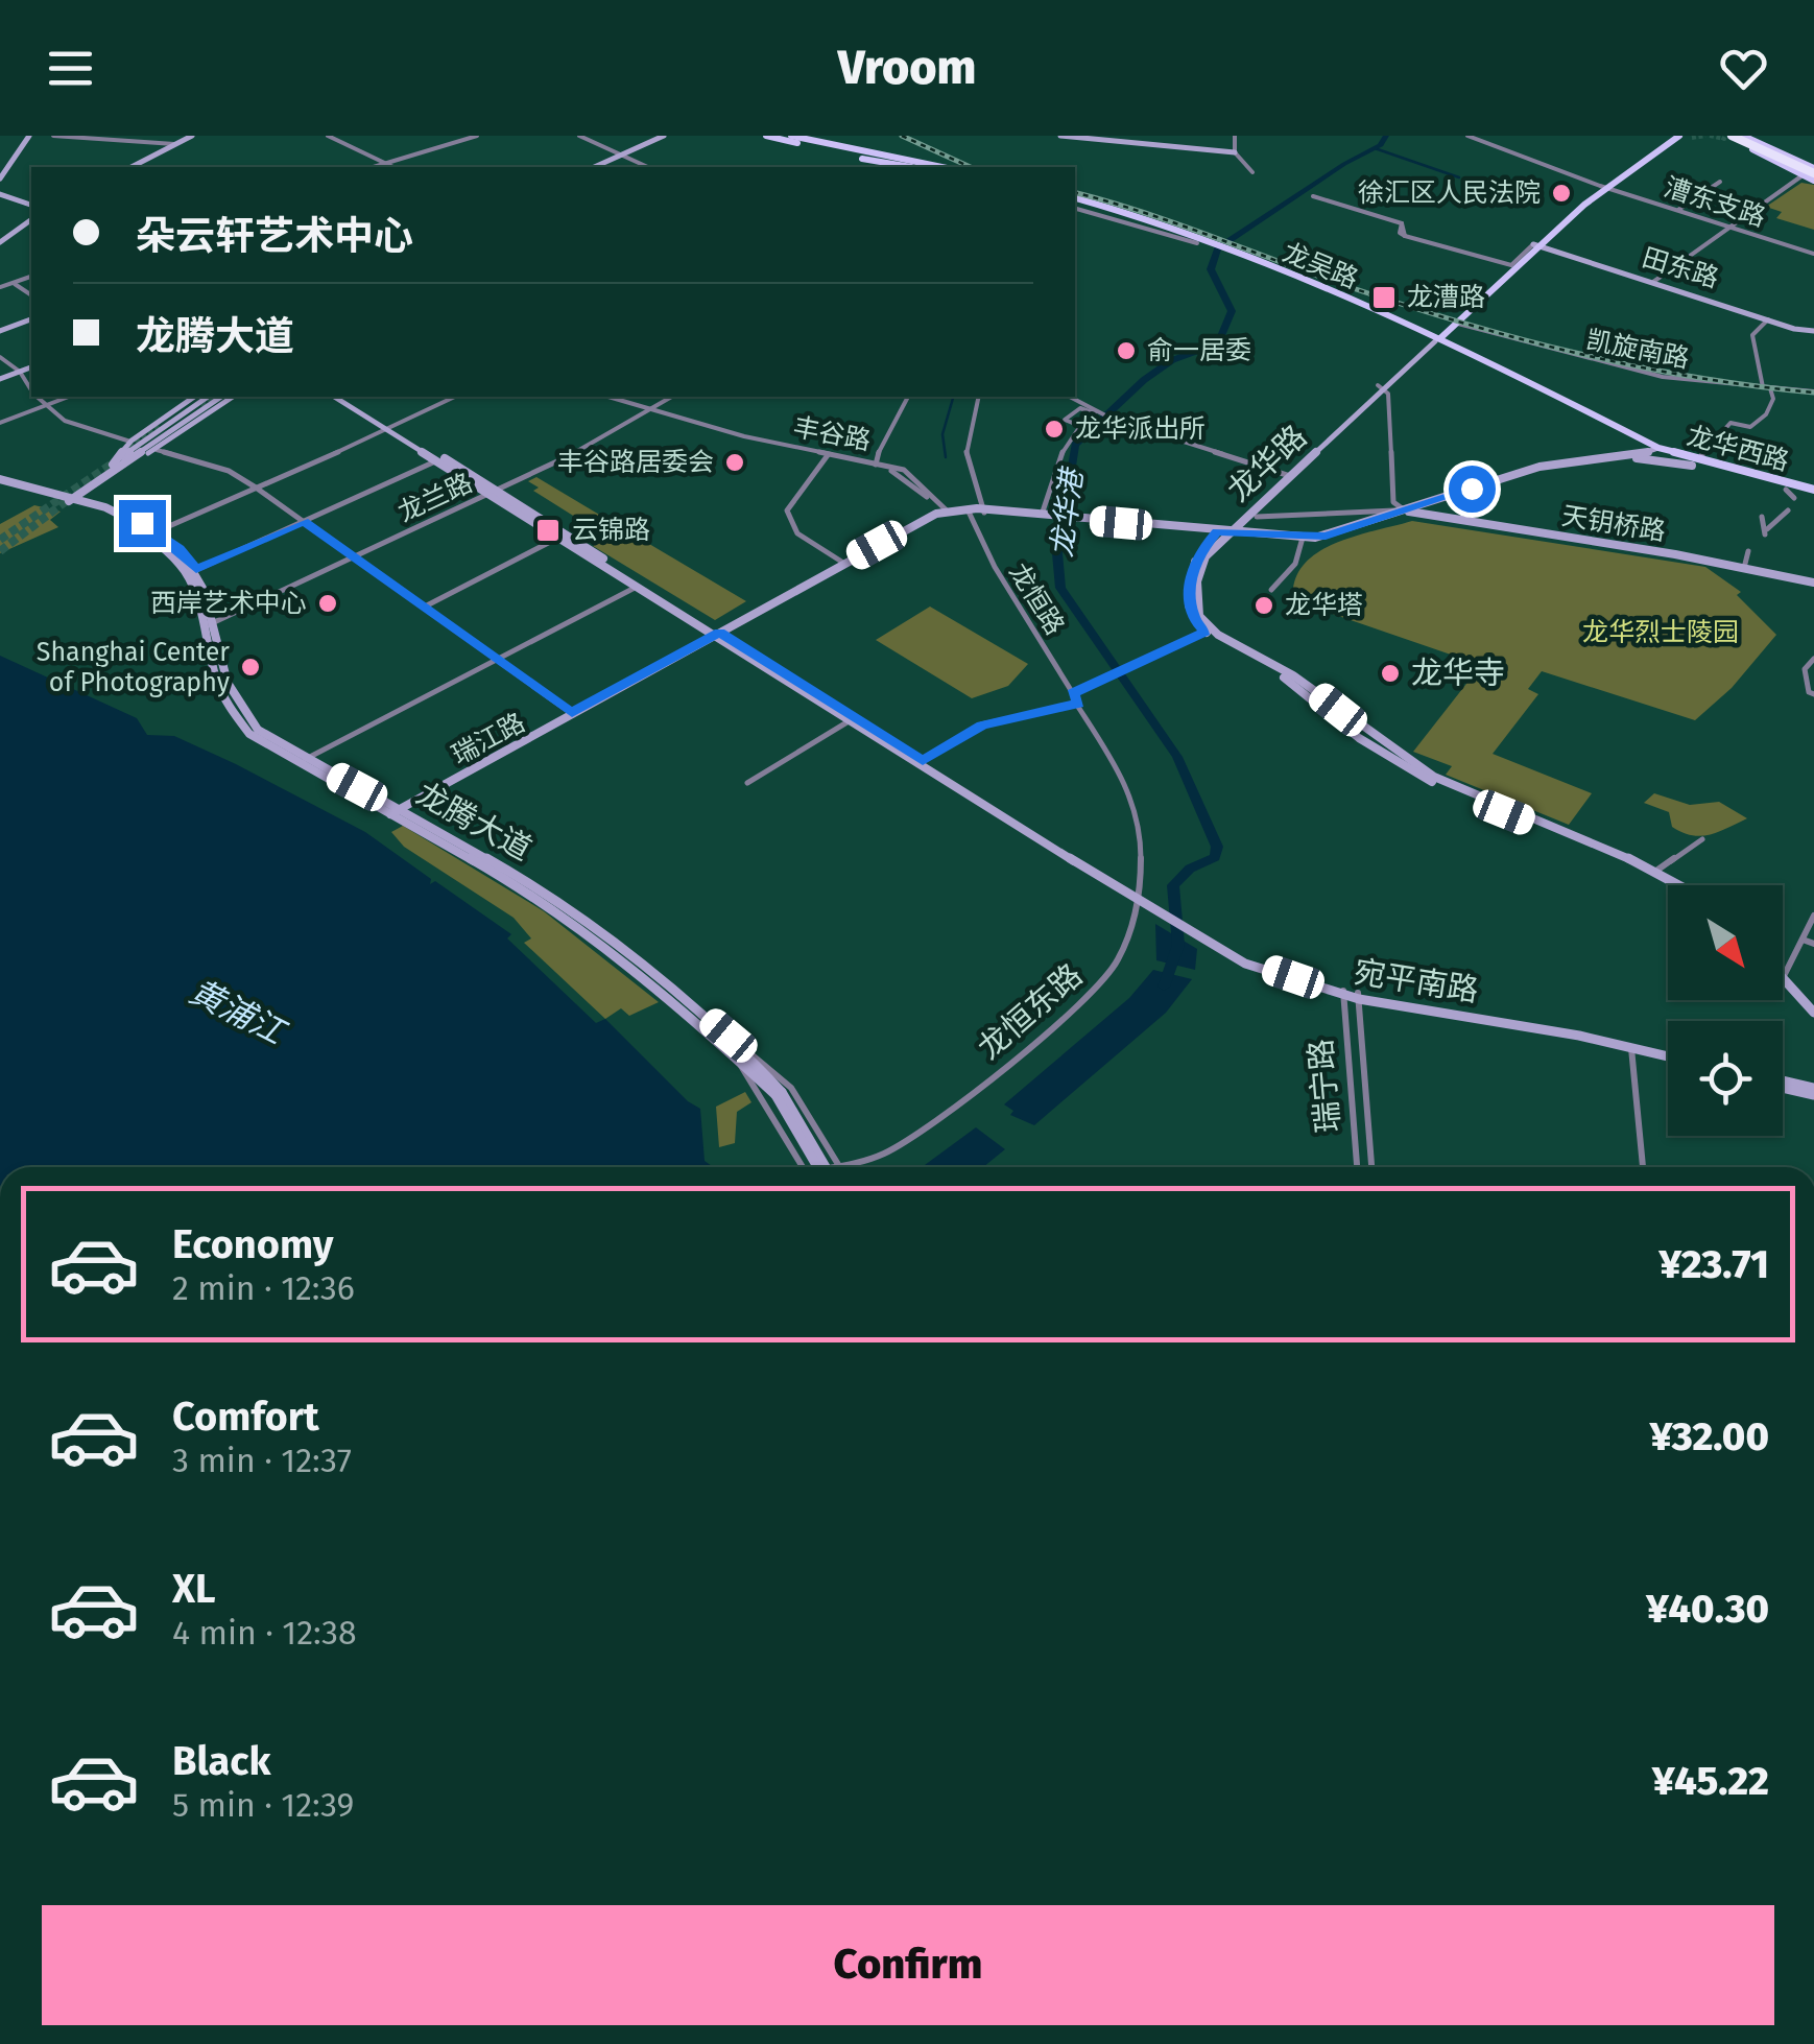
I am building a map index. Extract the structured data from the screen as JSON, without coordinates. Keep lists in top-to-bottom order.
{
  "streets": {
    "main road": [
      "龙吴路",
      "田东路",
      "龙华西路",
      "龙华路",
      "天钥桥路",
      "瑞江路",
      "龙腾大道",
      "宛平南路"
    ],
    "street": [
      "漕东支路",
      "凯旋南路",
      "丰谷路",
      "龙兰路",
      "龙恒路",
      "龙恒东路",
      "瑞宁路"
    ]
  },
  "crossings": [
    ["龙吴路", "龙华西路"],
    ["龙吴路", "龙华路"],
    ["丰谷路", "龙华西路"],
    ["丰谷路", "龙兰路"],
    ["丰谷路", "瑞江路"],
    ["龙华西路", "龙华路"],
    ["龙华西路", "天钥桥路"],
    ["龙华西路", "龙恒路"],
    ["龙华西路", "瑞江路"],
    ["龙兰路", "龙腾大道"],
    ["龙恒路", "龙恒东路"],
    ["瑞江路", "龙腾大道"],
    ["宛平南路", "瑞宁路"]
  ],
  "water": ["龙华港", "黄浦江"],
  "parks": ["龙华烈士陵园"],
  "places": {
    "other": [
      "徐汇区人民法院",
      "俞一居委",
      "龙华派出所",
      "丰谷路居委会",
      "西岸艺术中心",
      "龙华塔",
      "Shanghai Center of Photography",
      "龙华寺"
    ],
    "transit": ["龙漕路", "云锦路"]
  },
  "north": "bottom right",
  "page": {
    "header": "Vroom",
    "banner": ["朵云轩艺术中心", "龙腾大道"],
    "list": [
      {
        "name": "Economy",
        "note": "2 min · 12:36",
        "value": "¥23.71"
      },
      {
        "name": "Comfort",
        "note": "3 min · 12:37",
        "value": "¥32.00"
      },
      {
        "name": "XL",
        "note": "4 min · 12:38",
        "value": "¥40.30"
      },
      {
        "name": "Black",
        "note": "5 min · 12:39",
        "value": "¥45.22"
      }
    ],
    "buttons": "Confirm"
  }
}
